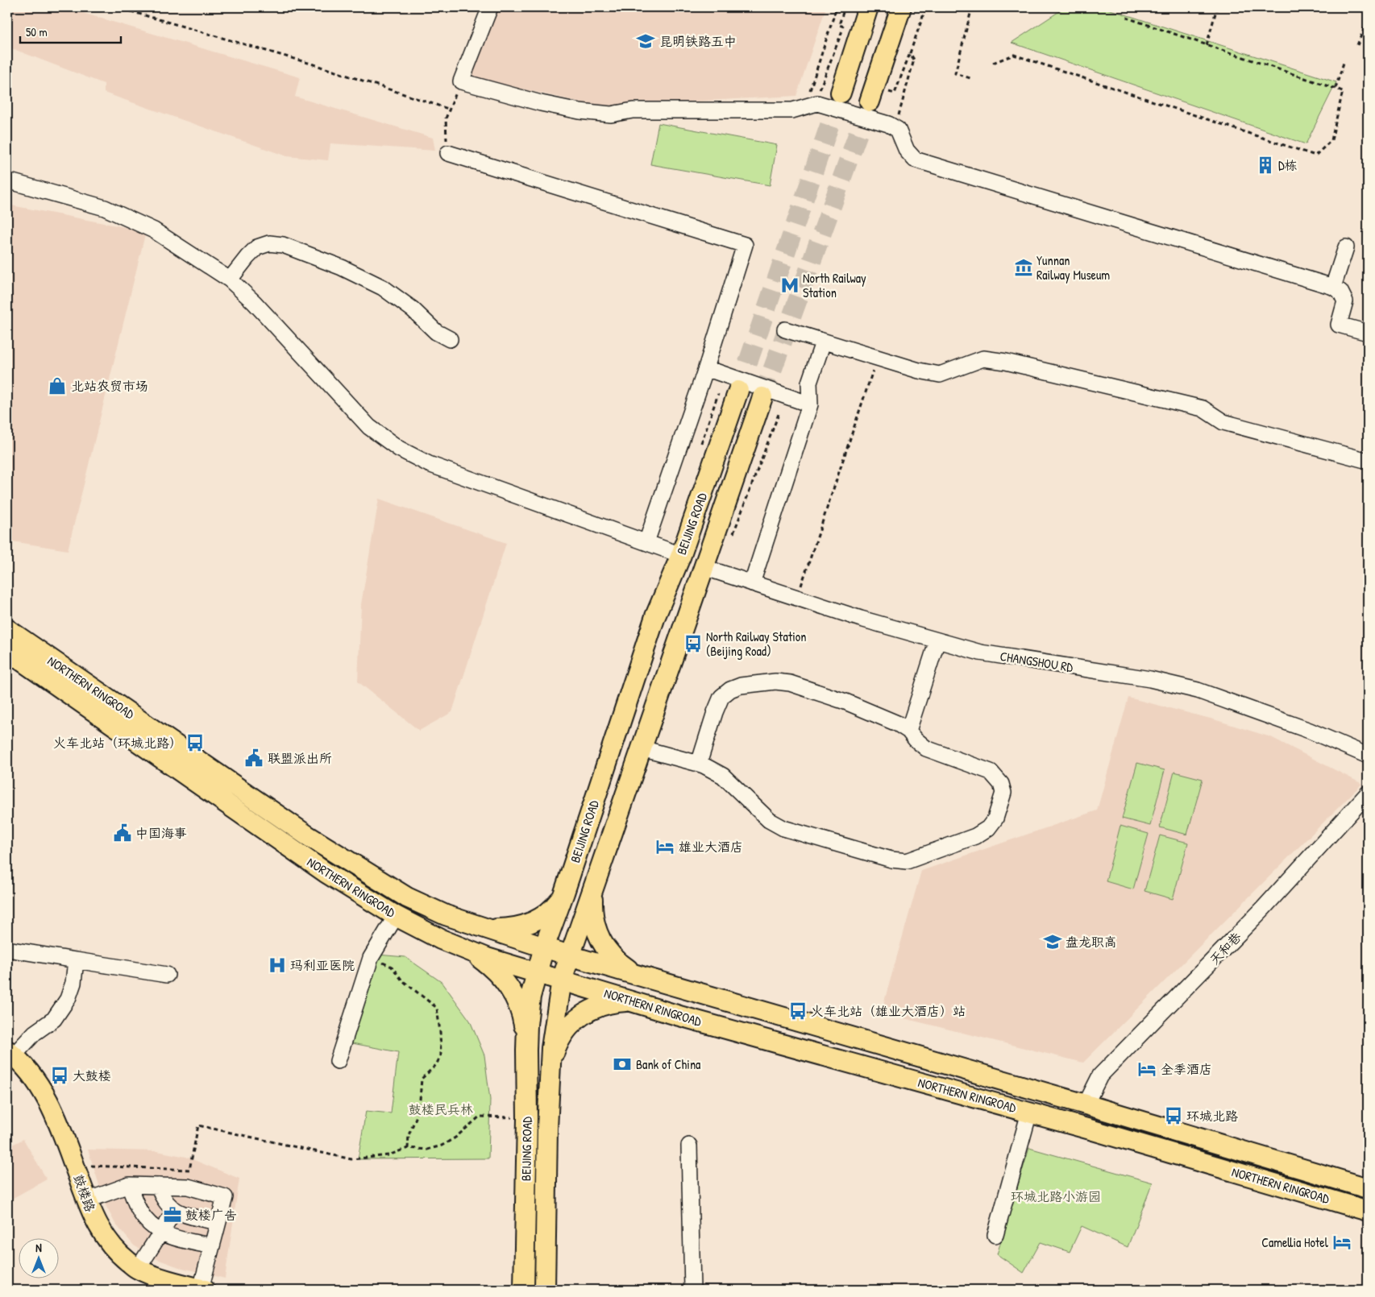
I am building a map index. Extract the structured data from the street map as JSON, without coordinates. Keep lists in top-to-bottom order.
{
  "streets": {
    "main road": ["BEIJING ROAD", "NORTHERN RINGROAD", "鼓楼路"],
    "street": ["CHANGSHOU RD", "天和巷"]
  },
  "crossings": [
    ["BEIJING ROAD", "CHANGSHOU RD"],
    ["BEIJING ROAD", "NORTHERN RINGROAD"],
    ["NORTHERN RINGROAD", "天和巷"]
  ],
  "parks": ["鼓楼民兵林", "环城北路小游园"],
  "places": {
    "school or university": ["昆明铁路五中", "盘龙职高"],
    "building": ["D栋"],
    "museum": ["Yunnan Railway Museum"],
    "metro station": ["North Railway Station"],
    "shop": ["北站农贸市场"],
    "bus stop": [
      "North Railway Station (Beijing Road)",
      "火车北站（环城北路）",
      "火车北站（雄业大酒店）站",
      "大鼓楼",
      "环城北路"
    ],
    "public building": ["联盟派出所", "中国海事"],
    "hotel": ["雄业大酒店", "全季酒店", "Camellia Hotel"],
    "hospital": ["玛利亚医院"],
    "bank": ["Bank of China"],
    "office": ["鼓楼广告"]
  },
  "scale_bar": "50 m",
  "north": "top"
}
